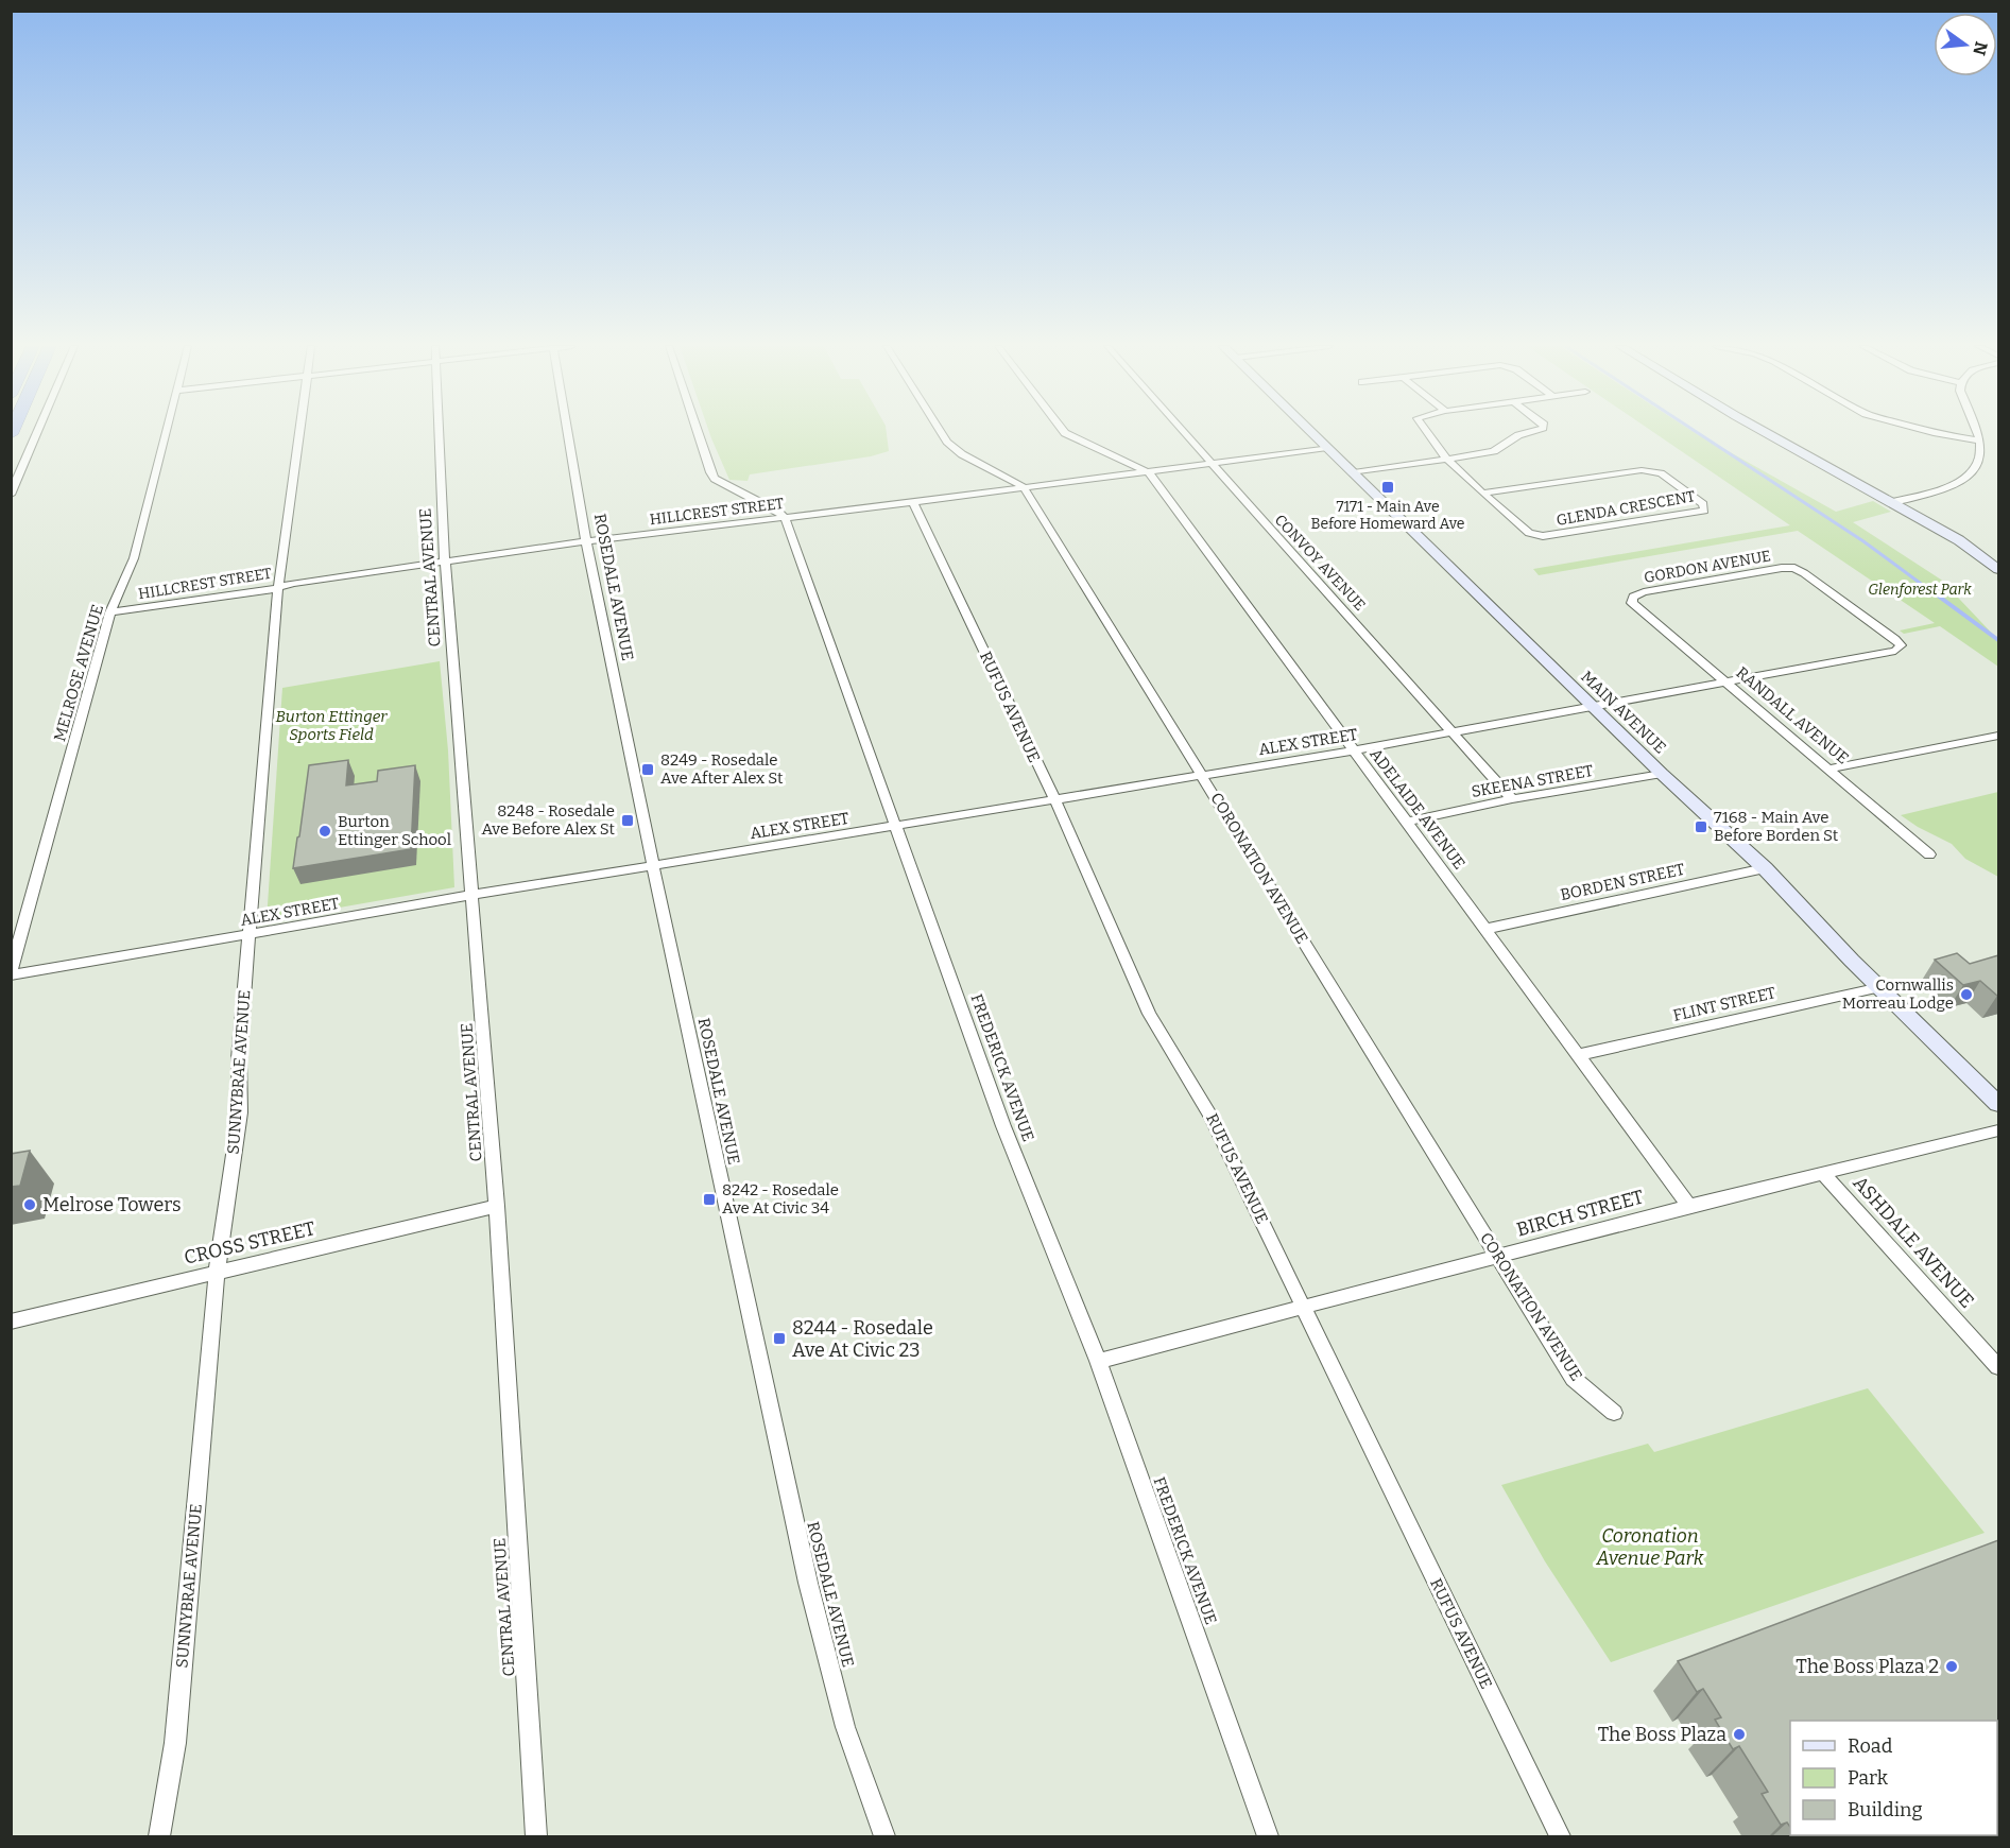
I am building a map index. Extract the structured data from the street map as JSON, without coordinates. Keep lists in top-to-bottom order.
{
  "streets": {
    "street": [
      "GLENDA CRESCENT",
      "HILLCREST STREET",
      "CONVOY AVENUE",
      "GORDON AVENUE",
      "CENTRAL AVENUE",
      "ROSEDALE AVENUE",
      "MELROSE AVENUE",
      "RUFUS AVENUE",
      "MAIN AVENUE",
      "RANDALL AVENUE",
      "ALEX STREET",
      "SKEENA STREET",
      "ADELAIDE AVENUE",
      "CORONATION AVENUE",
      "BORDEN STREET",
      "FLINT STREET",
      "FREDERICK AVENUE",
      "SUNNYBRAE AVENUE",
      "BIRCH STREET",
      "ASHDALE AVENUE",
      "CROSS STREET"
    ]
  },
  "crossings": [
    ["HILLCREST STREET", "CONVOY AVENUE"],
    ["HILLCREST STREET", "CENTRAL AVENUE"],
    ["HILLCREST STREET", "ROSEDALE AVENUE"],
    ["HILLCREST STREET", "MELROSE AVENUE"],
    ["HILLCREST STREET", "RUFUS AVENUE"],
    ["HILLCREST STREET", "MAIN AVENUE"],
    ["HILLCREST STREET", "ADELAIDE AVENUE"],
    ["HILLCREST STREET", "CORONATION AVENUE"],
    ["HILLCREST STREET", "FREDERICK AVENUE"],
    ["HILLCREST STREET", "SUNNYBRAE AVENUE"],
    ["CONVOY AVENUE", "ALEX STREET"],
    ["CONVOY AVENUE", "SKEENA STREET"],
    ["GORDON AVENUE", "RANDALL AVENUE"],
    ["GORDON AVENUE", "ALEX STREET"],
    ["CENTRAL AVENUE", "ALEX STREET"],
    ["CENTRAL AVENUE", "CROSS STREET"],
    ["ROSEDALE AVENUE", "ALEX STREET"],
    ["MELROSE AVENUE", "ALEX STREET"],
    ["RUFUS AVENUE", "ALEX STREET"],
    ["RUFUS AVENUE", "BIRCH STREET"],
    ["MAIN AVENUE", "ALEX STREET"],
    ["MAIN AVENUE", "SKEENA STREET"],
    ["MAIN AVENUE", "BORDEN STREET"],
    ["MAIN AVENUE", "FLINT STREET"],
    ["RANDALL AVENUE", "ALEX STREET"],
    ["ALEX STREET", "ADELAIDE AVENUE"],
    ["ALEX STREET", "CORONATION AVENUE"],
    ["ALEX STREET", "FREDERICK AVENUE"],
    ["ALEX STREET", "SUNNYBRAE AVENUE"],
    ["SKEENA STREET", "ADELAIDE AVENUE"],
    ["ADELAIDE AVENUE", "BORDEN STREET"],
    ["ADELAIDE AVENUE", "FLINT STREET"],
    ["ADELAIDE AVENUE", "BIRCH STREET"],
    ["CORONATION AVENUE", "BIRCH STREET"],
    ["FREDERICK AVENUE", "BIRCH STREET"],
    ["SUNNYBRAE AVENUE", "CROSS STREET"],
    ["BIRCH STREET", "ASHDALE AVENUE"]
  ],
  "parks": ["Glenforest Park", "Burton Ettinger Sports Field", "Coronation Avenue Park"],
  "places": {
    "transit": [
      "7171 - Main Ave Before Homeward Ave",
      "8249 - Rosedale Ave After Alex St",
      "8248 - Rosedale Ave Before Alex St",
      "7168 - Main Ave Before Borden St",
      "8242 - Rosedale Ave At Civic 34",
      "8244 - Rosedale Ave At Civic 23"
    ],
    "other": [
      "Burton Ettinger School",
      "Cornwallis Morreau Lodge",
      "Melrose Towers",
      "The Boss Plaza 2",
      "The Boss Plaza"
    ]
  },
  "legend": ["Road", "Park", "Building"],
  "north": "right"
}
